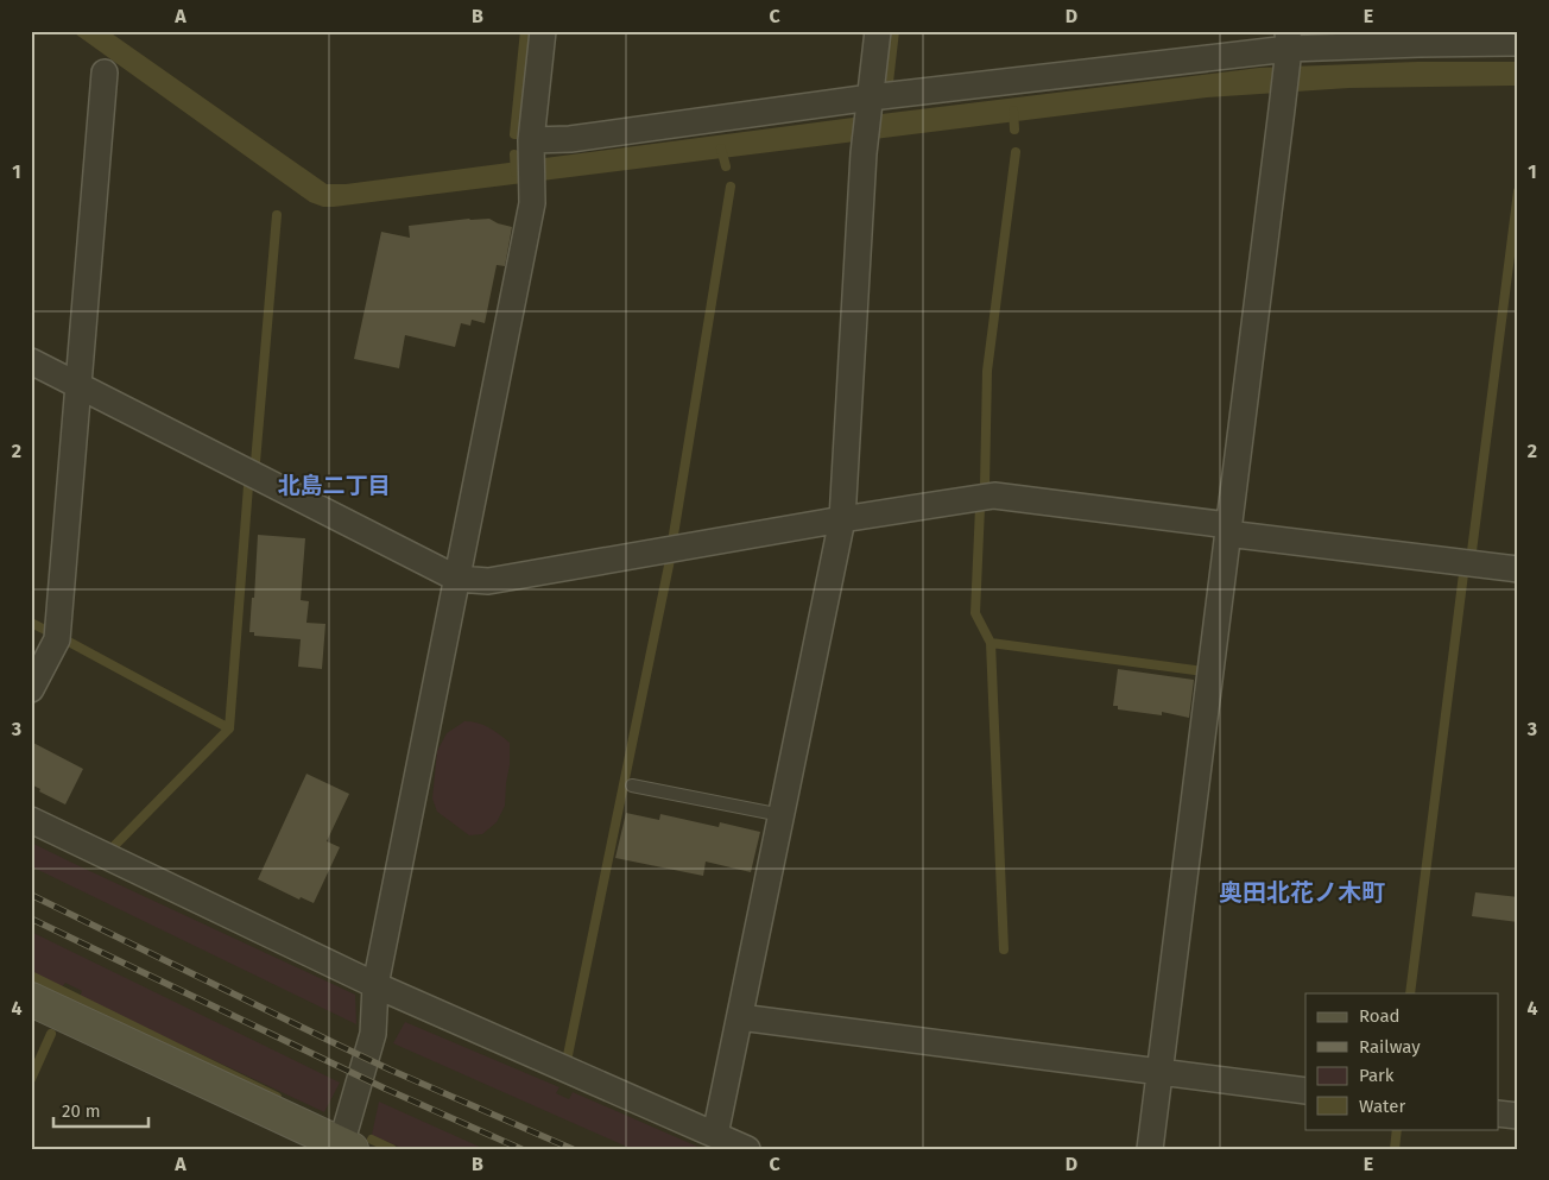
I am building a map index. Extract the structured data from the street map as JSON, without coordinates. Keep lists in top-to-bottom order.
{
  "districts": ["北島二丁目", "奥田北花ノ木町"],
  "legend": [
    "Road",
    "Railway",
    "Park",
    "Water"
  ],
  "scale_bar": "20 m",
  "grid": {
    "columns": [
      "A",
      "B",
      "C",
      "D",
      "E"
    ],
    "rows": [
      "1",
      "2",
      "3",
      "4"
    ]
  }
}
